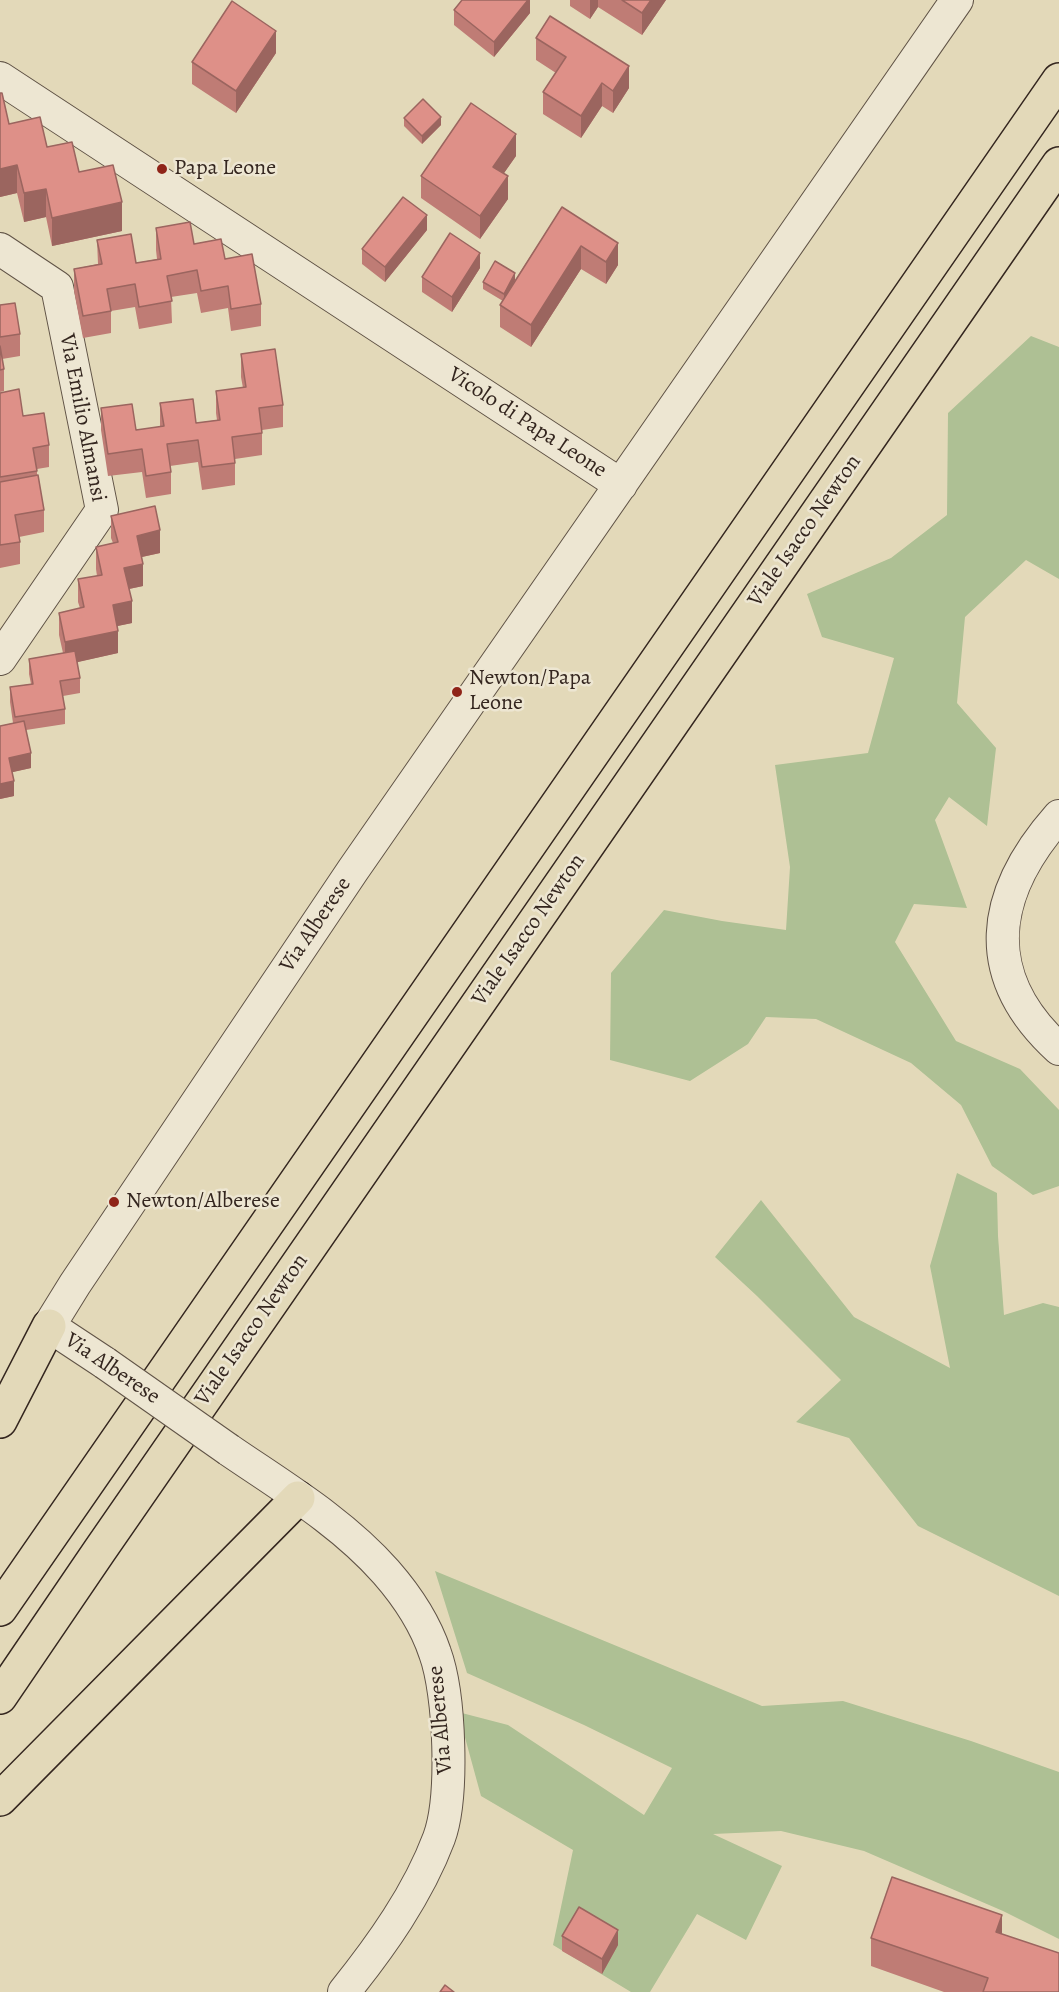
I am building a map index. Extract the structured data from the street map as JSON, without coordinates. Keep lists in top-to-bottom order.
{
  "streets": {
    "highway": ["Viale Isacco Newton"],
    "street": ["Via Emilio Almansi", "Vicolo di Papa Leone", "Via Alberese"]
  },
  "crossings": [
    ["Vicolo di Papa Leone", "Via Alberese"]
  ],
  "places": ["Papa Leone", "Newton/Papa Leone", "Newton/Alberese"]
}
